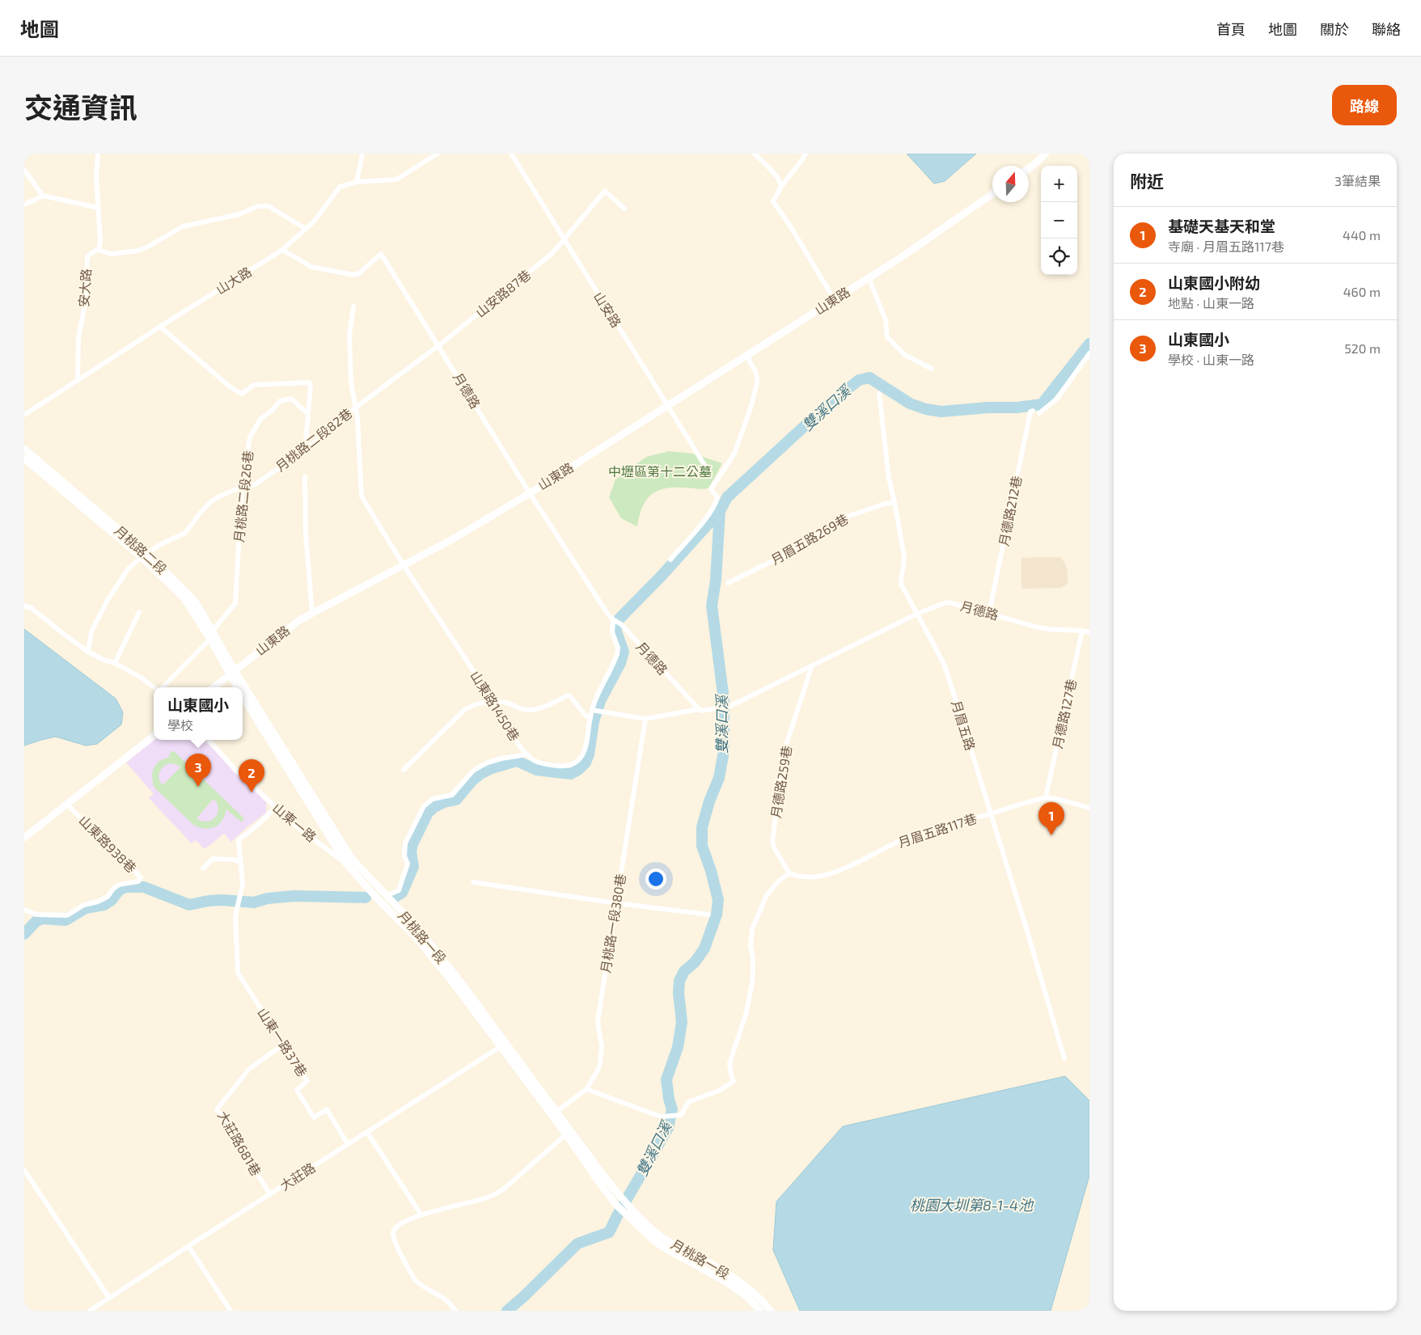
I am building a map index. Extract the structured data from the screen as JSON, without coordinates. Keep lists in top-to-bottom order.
{
  "streets": {
    "street": [
      "山大路",
      "安大路",
      "山安路87巷",
      "山東路",
      "山安路",
      "月德路",
      "月桃路二段82巷",
      "月桃路二段26巷",
      "月德路212巷",
      "月眉五路269巷",
      "月桃路二段",
      "山東路1450巷",
      "月德路127巷",
      "月眉五路",
      "月德路259巷",
      "山東一路",
      "月眉五路117巷",
      "山東路938巷",
      "月桃路一段380巷",
      "月桃路一段",
      "山東一路37巷",
      "大莊路681巷",
      "大莊路"
    ]
  },
  "crossings": [
    ["山大路", "安大路"],
    ["山大路", "月德路"],
    ["山安路87巷", "山安路"],
    ["山安路87巷", "月德路"],
    ["山安路87巷", "月桃路二段82巷"],
    ["山東路", "山安路"],
    ["山東路", "月德路"],
    ["山東路", "月桃路二段"],
    ["山東路", "山東路1450巷"],
    ["山東路", "月桃路一段"],
    ["月德路", "月桃路二段82巷"],
    ["月德路", "月德路212巷"],
    ["月德路", "山東路1450巷"],
    ["月德路", "月德路127巷"],
    ["月德路", "月眉五路"],
    ["月德路", "月德路259巷"],
    ["月桃路二段82巷", "月桃路二段26巷"],
    ["月桃路二段82巷", "月桃路二段"],
    ["月桃路二段82巷", "山東路1450巷"],
    ["月桃路二段26巷", "月桃路二段"],
    ["月眉五路269巷", "月眉五路"],
    ["月桃路二段", "月桃路一段"],
    ["月德路127巷", "月眉五路117巷"],
    ["月眉五路", "月眉五路117巷"],
    ["月德路259巷", "月眉五路117巷"],
    ["山東一路", "月桃路一段"],
    ["月桃路一段380巷", "月桃路一段"],
    ["月桃路一段", "大莊路"],
    ["山東一路37巷", "大莊路681巷"],
    ["山東一路37巷", "大莊路"],
    ["大莊路681巷", "大莊路"]
  ],
  "water": ["雙溪口溪", "桃園大圳第8-1-4池"],
  "parks": ["中壢區第十二公墓"],
  "north": "top",
  "page": {
    "header": "地圖",
    "nav": [
      "首頁",
      "地圖",
      "關於",
      "聯絡"
    ],
    "title": "交通資訊",
    "buttons": "路線",
    "heading": ["附近", "3筆結果"],
    "map_buttons": ["+", "−"],
    "list": [
      {
        "mark": "1",
        "name": "基礎天基天和堂",
        "note": "寺廟 · 月眉五路117巷",
        "value": "440 m"
      },
      {
        "mark": "2",
        "name": "山東國小附幼",
        "note": "地點 · 山東一路",
        "value": "460 m"
      },
      {
        "mark": "3",
        "name": "山東國小",
        "note": "學校 · 山東一路",
        "value": "520 m"
      }
    ],
    "popup": ["山東國小", "學校"],
    "pins": ["3", "2", "1"]
  }
}
